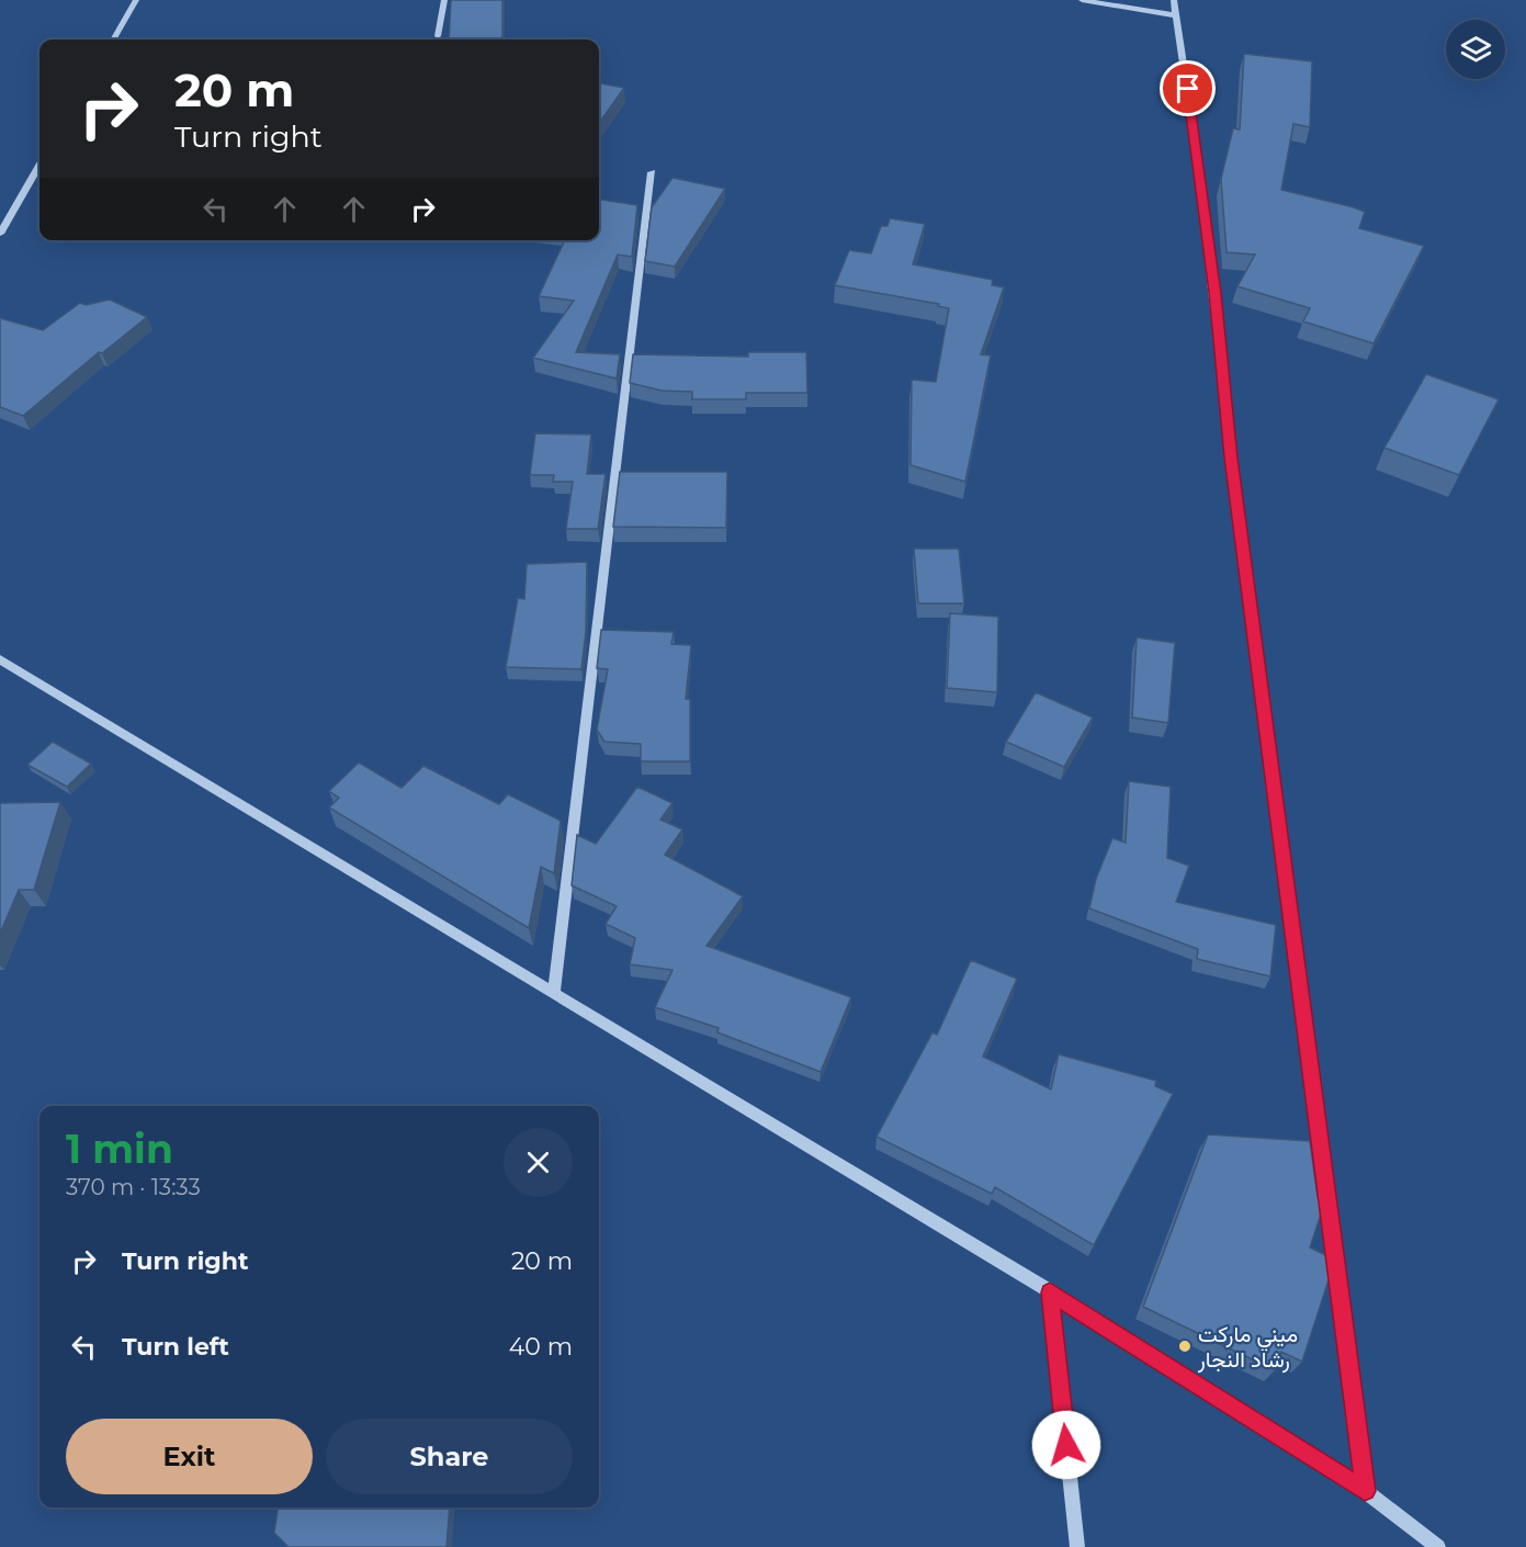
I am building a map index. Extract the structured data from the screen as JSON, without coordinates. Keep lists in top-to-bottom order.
{
  "places": ["ميني ماركت رشاد النجار"],
  "page": {
    "turn": ["20 m", "Turn right"],
    "heading": ["1 min", "370 m · 13:33"],
    "list": [
      {
        "name": "Turn right",
        "value": "20 m"
      },
      {
        "name": "Turn left",
        "value": "40 m"
      }
    ],
    "buttons": ["Exit", "Share"]
  }
}
